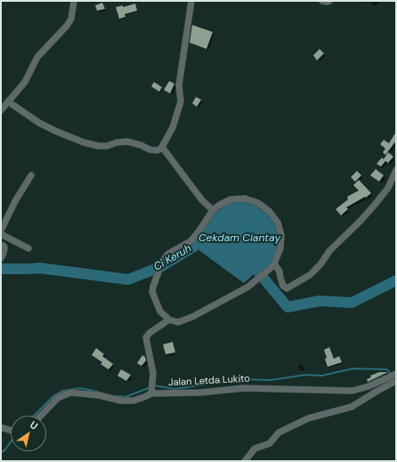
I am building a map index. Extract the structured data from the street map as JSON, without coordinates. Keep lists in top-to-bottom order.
{
  "streets": {
    "street": ["Jalan Letda Lukito"]
  },
  "water": ["Cekdam Ciantay", "Ci Keruh"],
  "north": "top right"
}
